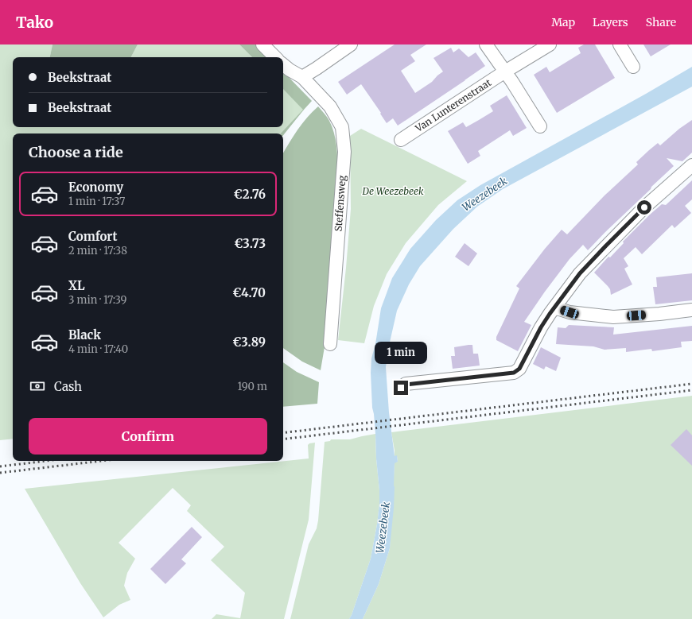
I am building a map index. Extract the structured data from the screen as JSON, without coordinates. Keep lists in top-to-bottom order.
{
  "streets": {
    "street": ["Van Lunterenstraat", "Steffensweg"]
  },
  "water": ["Weezebeek"],
  "parks": ["De Weezebeek"],
  "page": {
    "header": "Tako",
    "nav": ["Map", "Layers", "Share"],
    "banner": ["Beekstraat", "Beekstraat"],
    "heading": "Choose a ride",
    "list": [
      {
        "name": "Economy",
        "note": "1 min · 17:37",
        "value": "€2.76"
      },
      {
        "name": "Comfort",
        "note": "2 min · 17:38",
        "value": "€3.73"
      },
      {
        "name": "XL",
        "note": "3 min · 17:39",
        "value": "€4.70"
      },
      {
        "name": "Black",
        "note": "4 min · 17:40",
        "value": "€3.89"
      }
    ],
    "bubble": "1 min",
    "pay": ["Cash", "190 m"],
    "buttons": "Confirm"
  }
}
